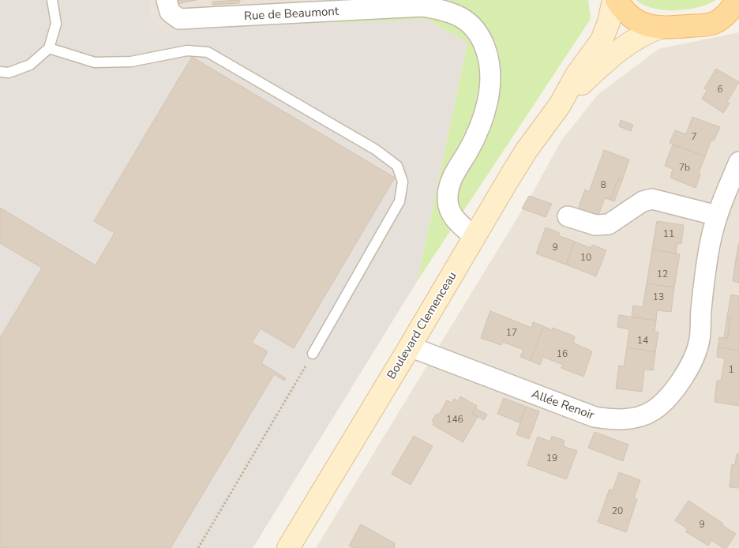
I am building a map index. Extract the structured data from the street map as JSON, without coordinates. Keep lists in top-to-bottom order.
{
  "streets": {
    "street": ["Rue de Beaumont", "Boulevard Clemenceau", "Allée Renoir"]
  },
  "crossings": [
    ["Rue de Beaumont", "Boulevard Clemenceau"],
    ["Boulevard Clemenceau", "Allée Renoir"]
  ],
  "house_numbers": [
    "6",
    "7",
    "7b",
    "8",
    "11",
    "9",
    "10",
    "12",
    "13",
    "17",
    "14",
    "16",
    "1",
    "146",
    "19",
    "20",
    "9"
  ]
}
